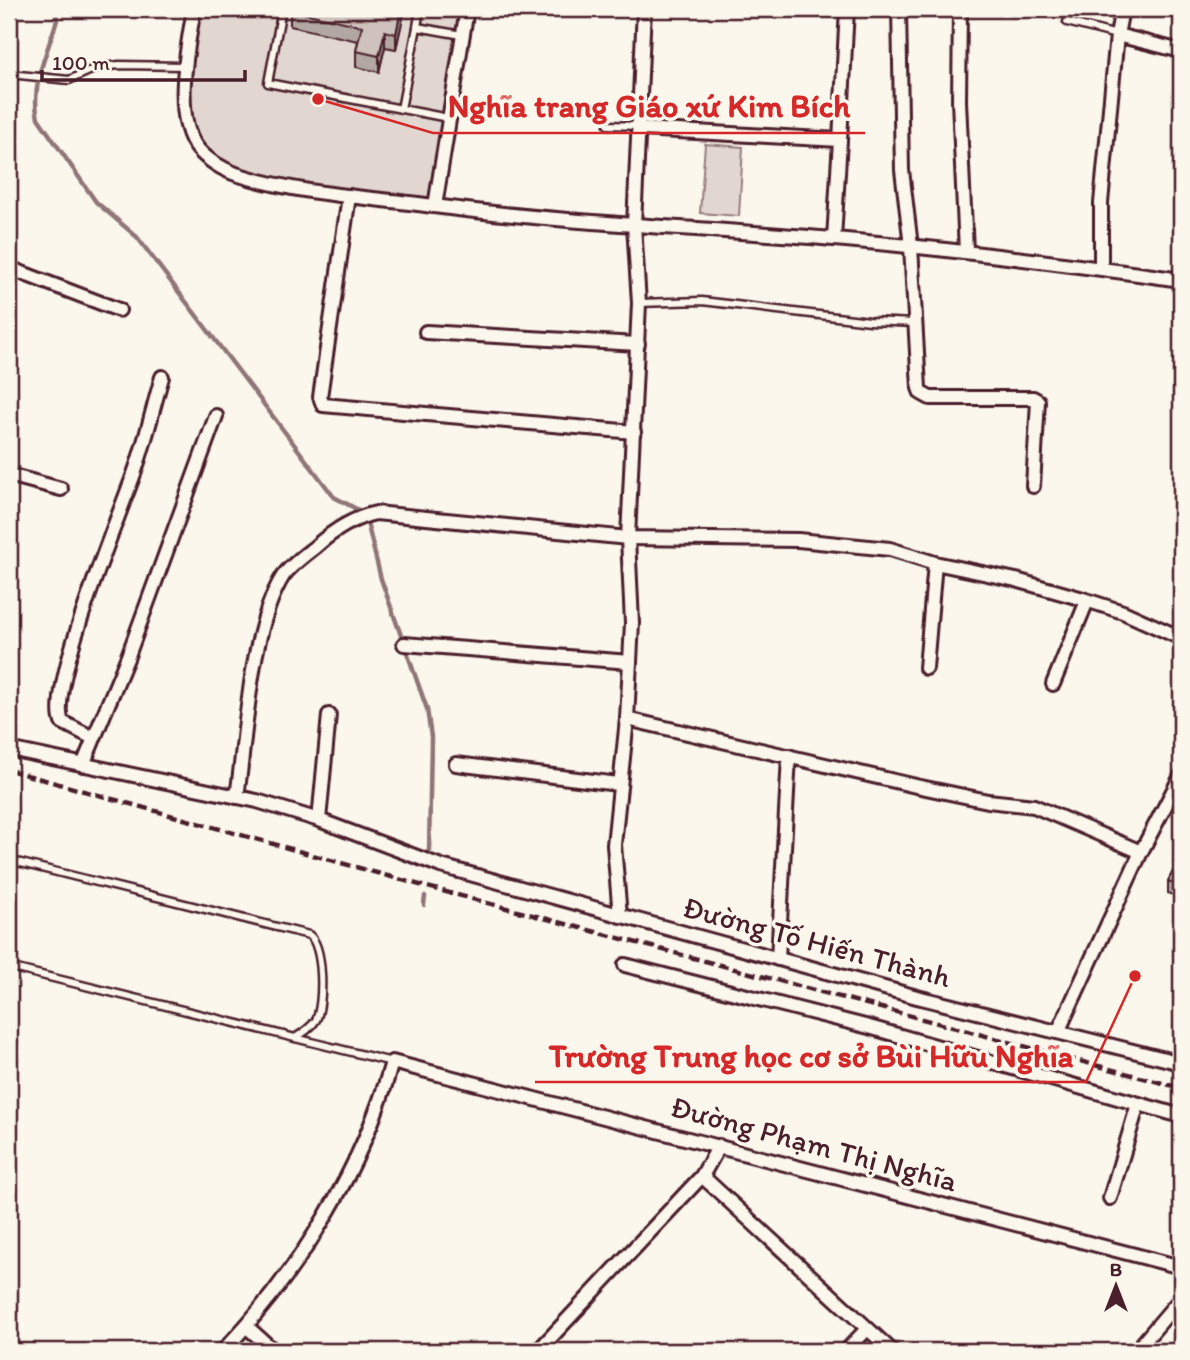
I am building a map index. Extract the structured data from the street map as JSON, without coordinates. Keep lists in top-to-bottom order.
{
  "streets": {
    "street": ["Đường Tố Hiến Thành", "Đường Phạm Thị Nghĩa"]
  },
  "places": ["Nghĩa trang Giáo xứ Kim Bích", "Trường Trung học cơ sở Bùi Hữu Nghĩa"],
  "scale_bar": "100 m",
  "north": "top"
}
